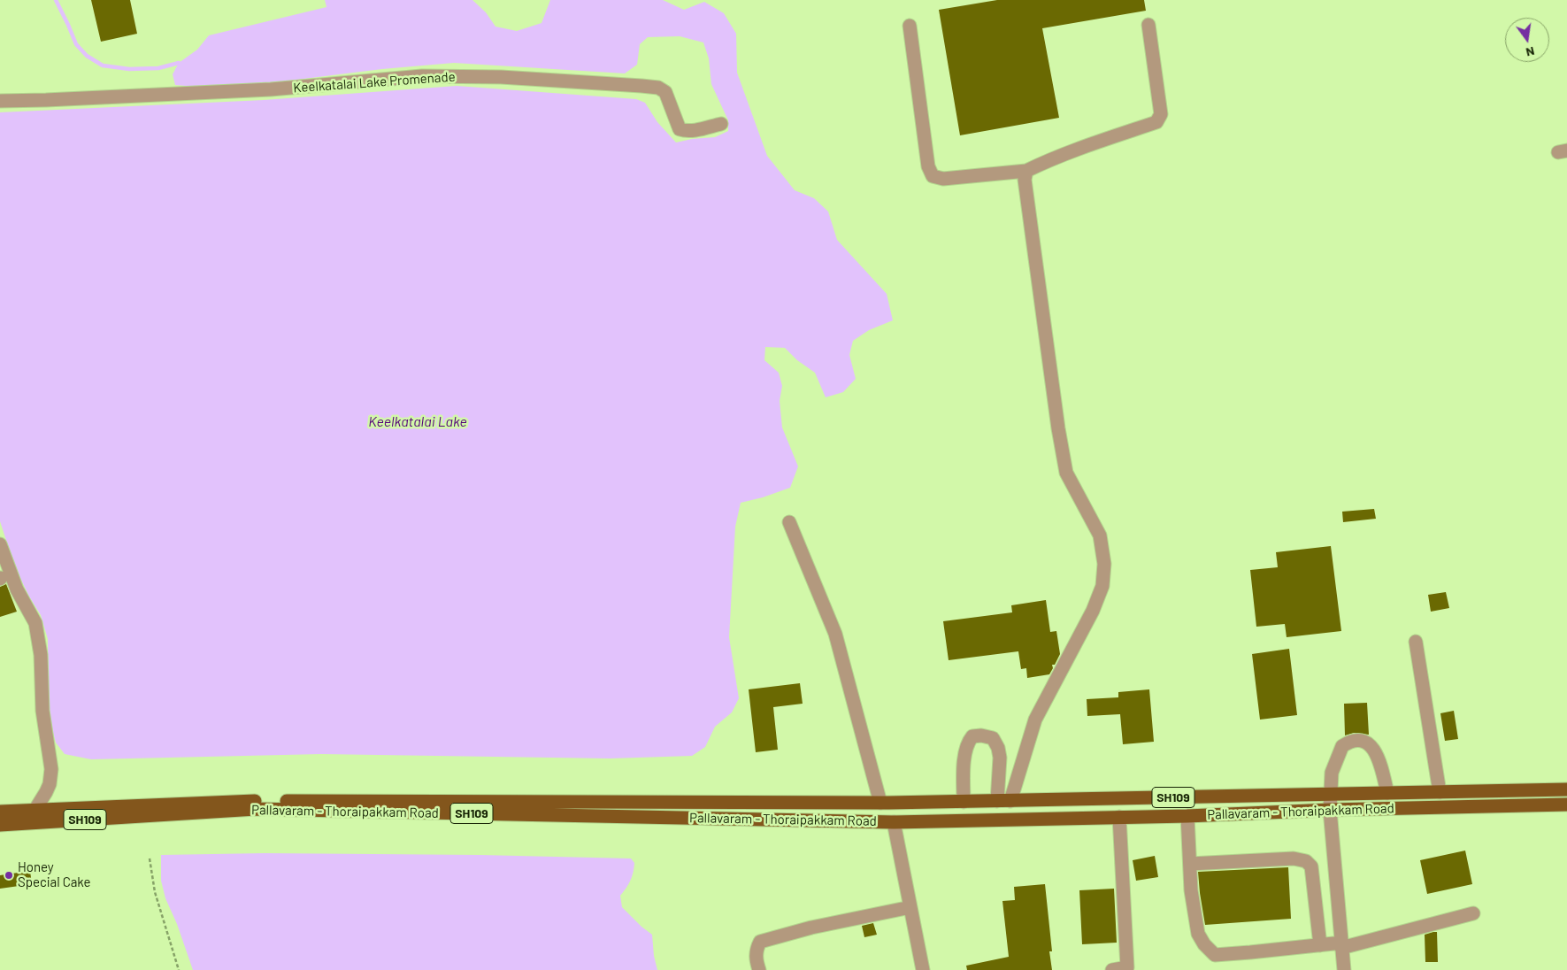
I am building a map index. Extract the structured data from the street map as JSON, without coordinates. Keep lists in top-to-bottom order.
{
  "streets": {
    "main road": ["SH109", "Pallavaram - Thoraipakkam Road"],
    "street": ["Keelkatalai Lake Promenade"]
  },
  "water": ["Keelkatalai Lake"],
  "places": ["Honey Special Cake"],
  "north": "bottom"
}
